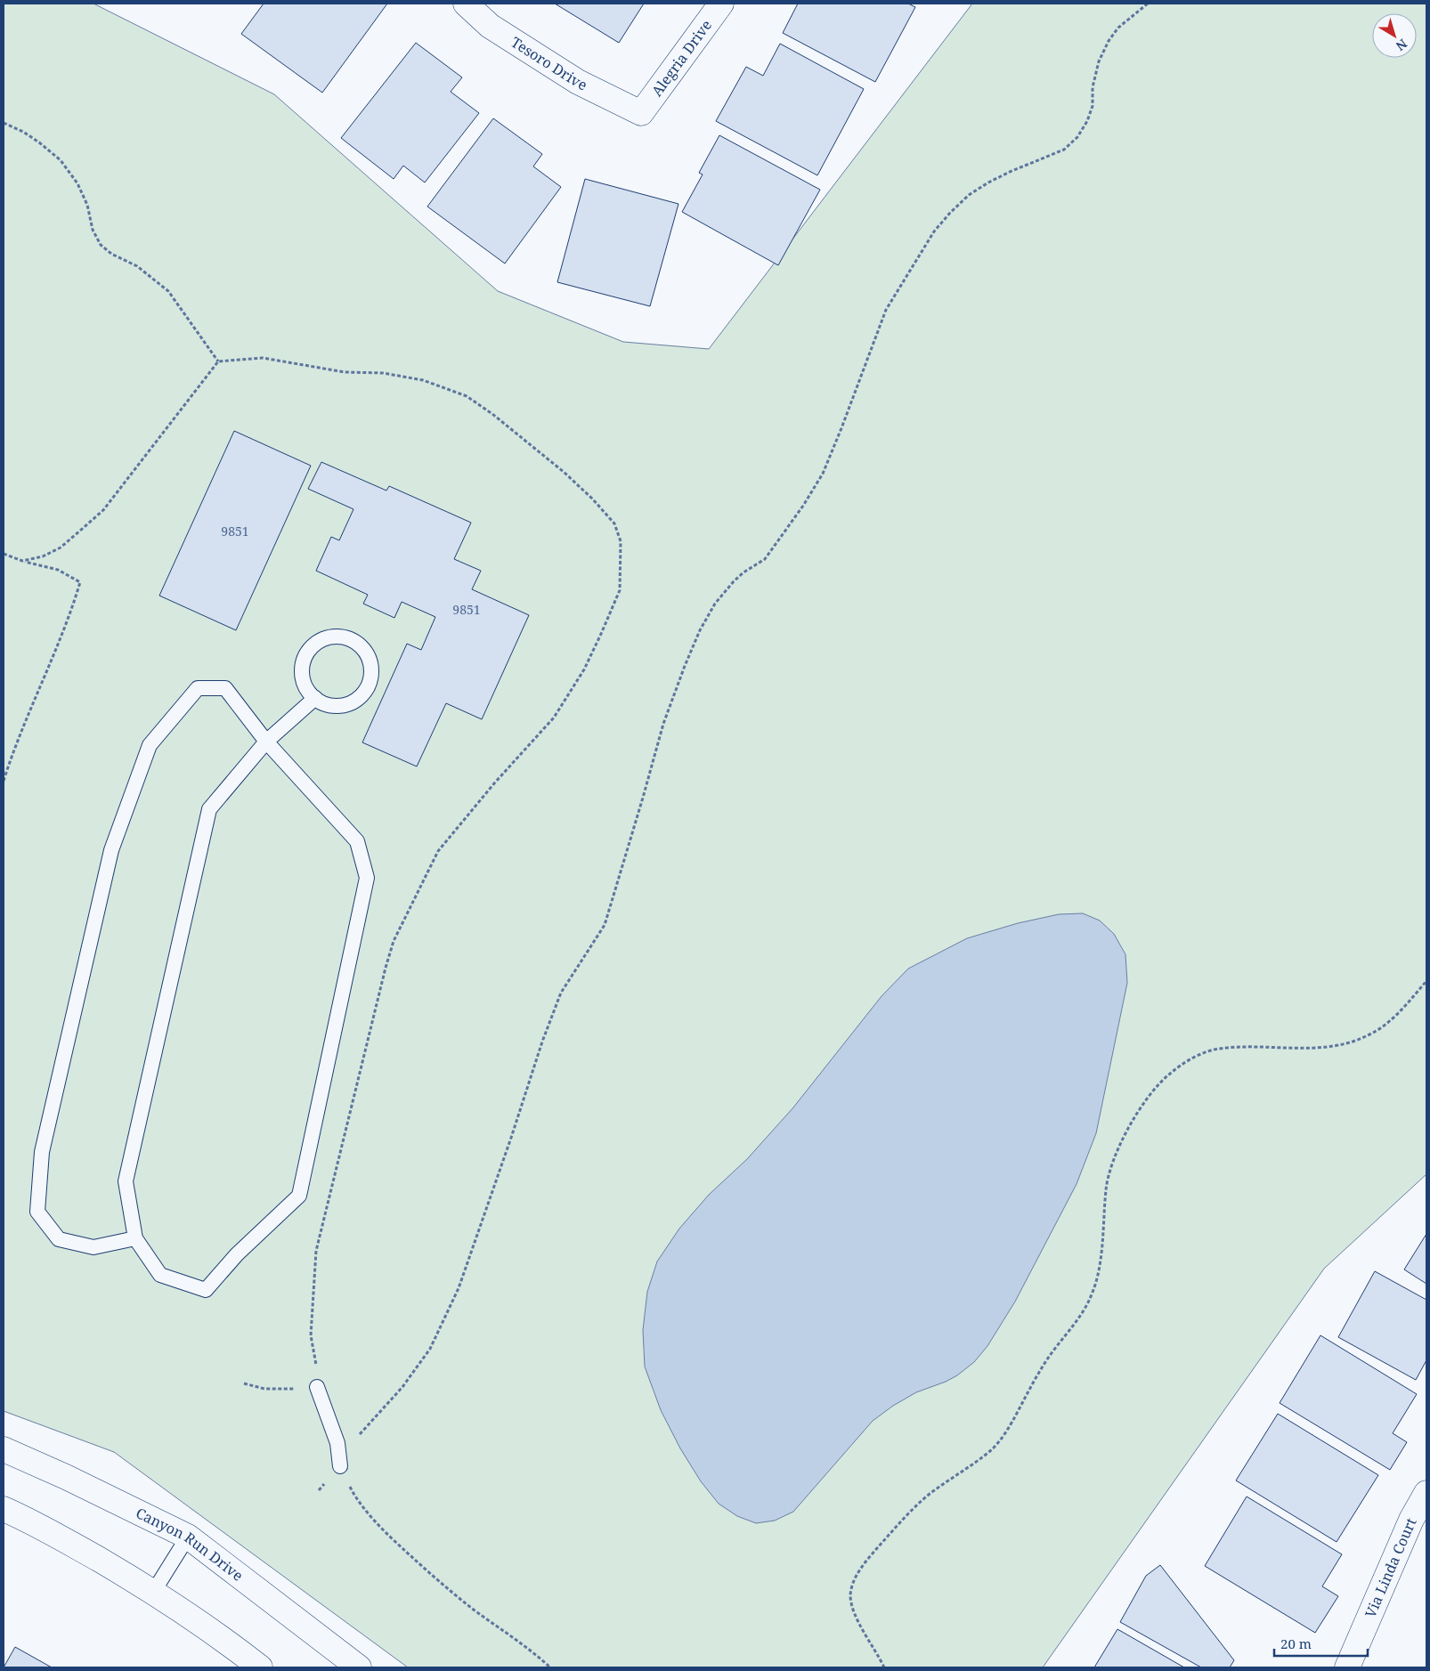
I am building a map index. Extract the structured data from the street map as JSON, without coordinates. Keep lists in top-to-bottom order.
{
  "streets": {
    "street": [
      "Alegria Drive",
      "Tesoro Drive",
      "Canyon Run Drive",
      "Via Linda Court"
    ]
  },
  "crossings": [
    ["Alegria Drive", "Tesoro Drive"]
  ],
  "house_numbers": ["9851", "9851"],
  "scale_bar": "20 m",
  "north": "bottom right"
}
